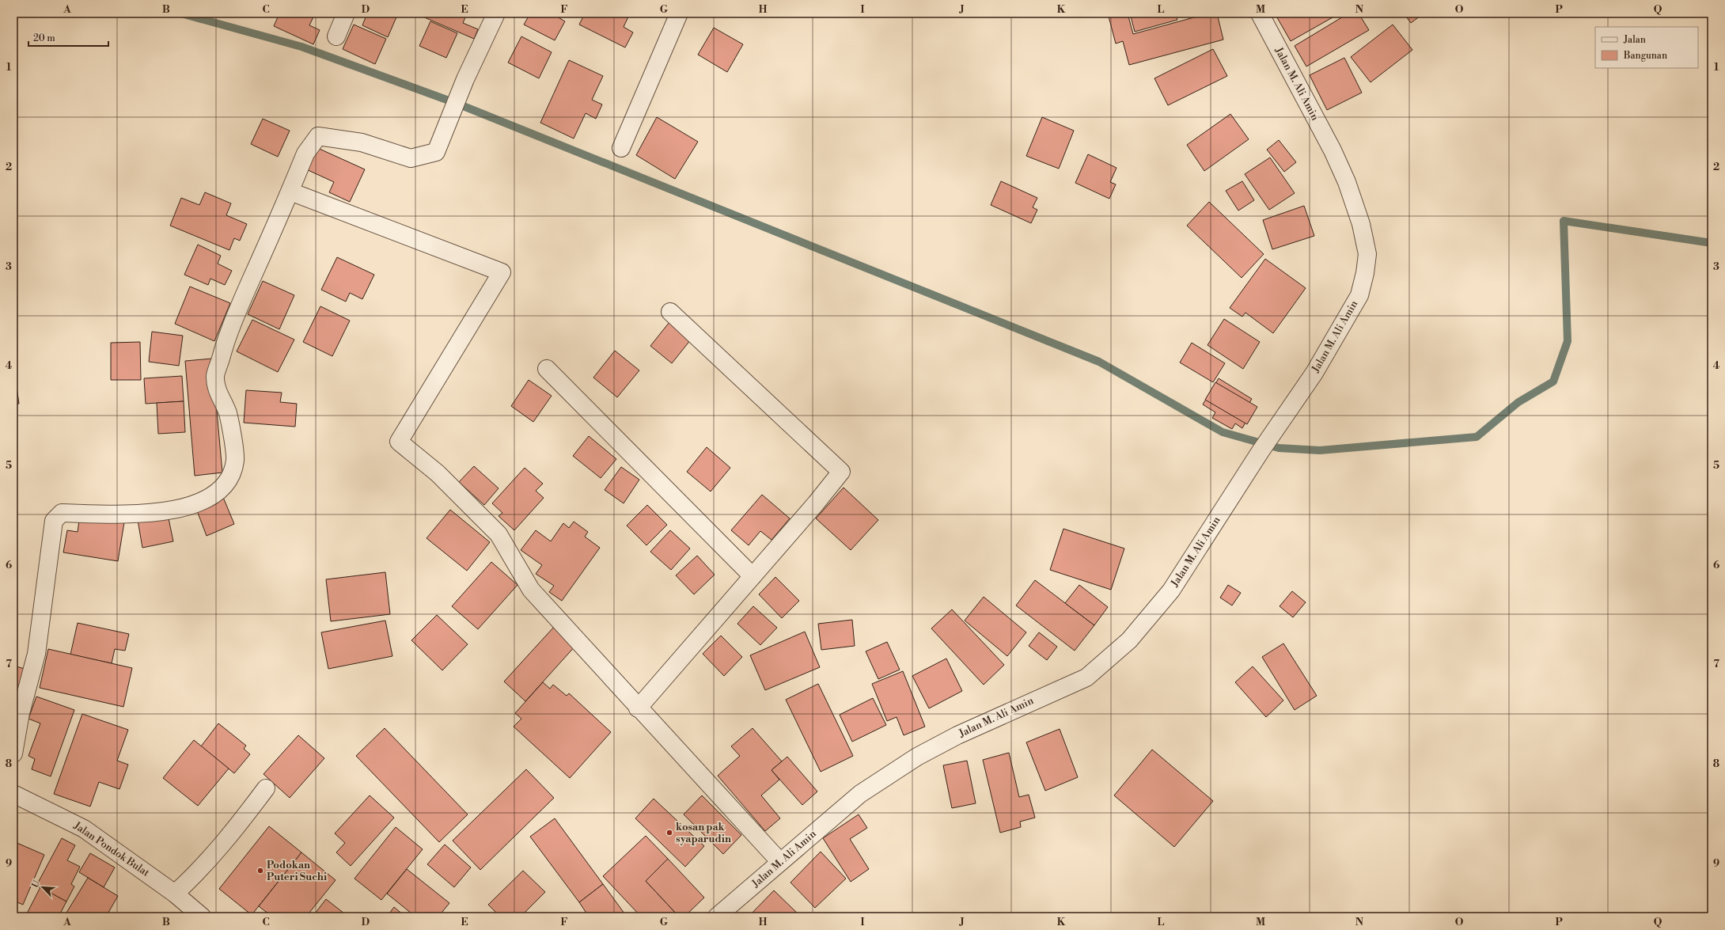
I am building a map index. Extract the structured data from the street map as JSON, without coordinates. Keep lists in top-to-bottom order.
{
  "streets": {
    "street": ["Jalan M. Ali Amin", "Jalan Pondok Bulat"]
  },
  "places": ["kosan pak syaparudin", "Podokan Puteri Suchi"],
  "legend": ["Jalan", "Bangunan"],
  "scale_bar": "20 m",
  "north": "top left",
  "grid": {
    "columns": [
      "A",
      "B",
      "C",
      "D",
      "E",
      "F",
      "G",
      "H",
      "I",
      "J",
      "K",
      "L",
      "M",
      "N",
      "O",
      "P",
      "Q"
    ],
    "rows": [
      "1",
      "2",
      "3",
      "4",
      "5",
      "6",
      "7",
      "8",
      "9"
    ]
  }
}
